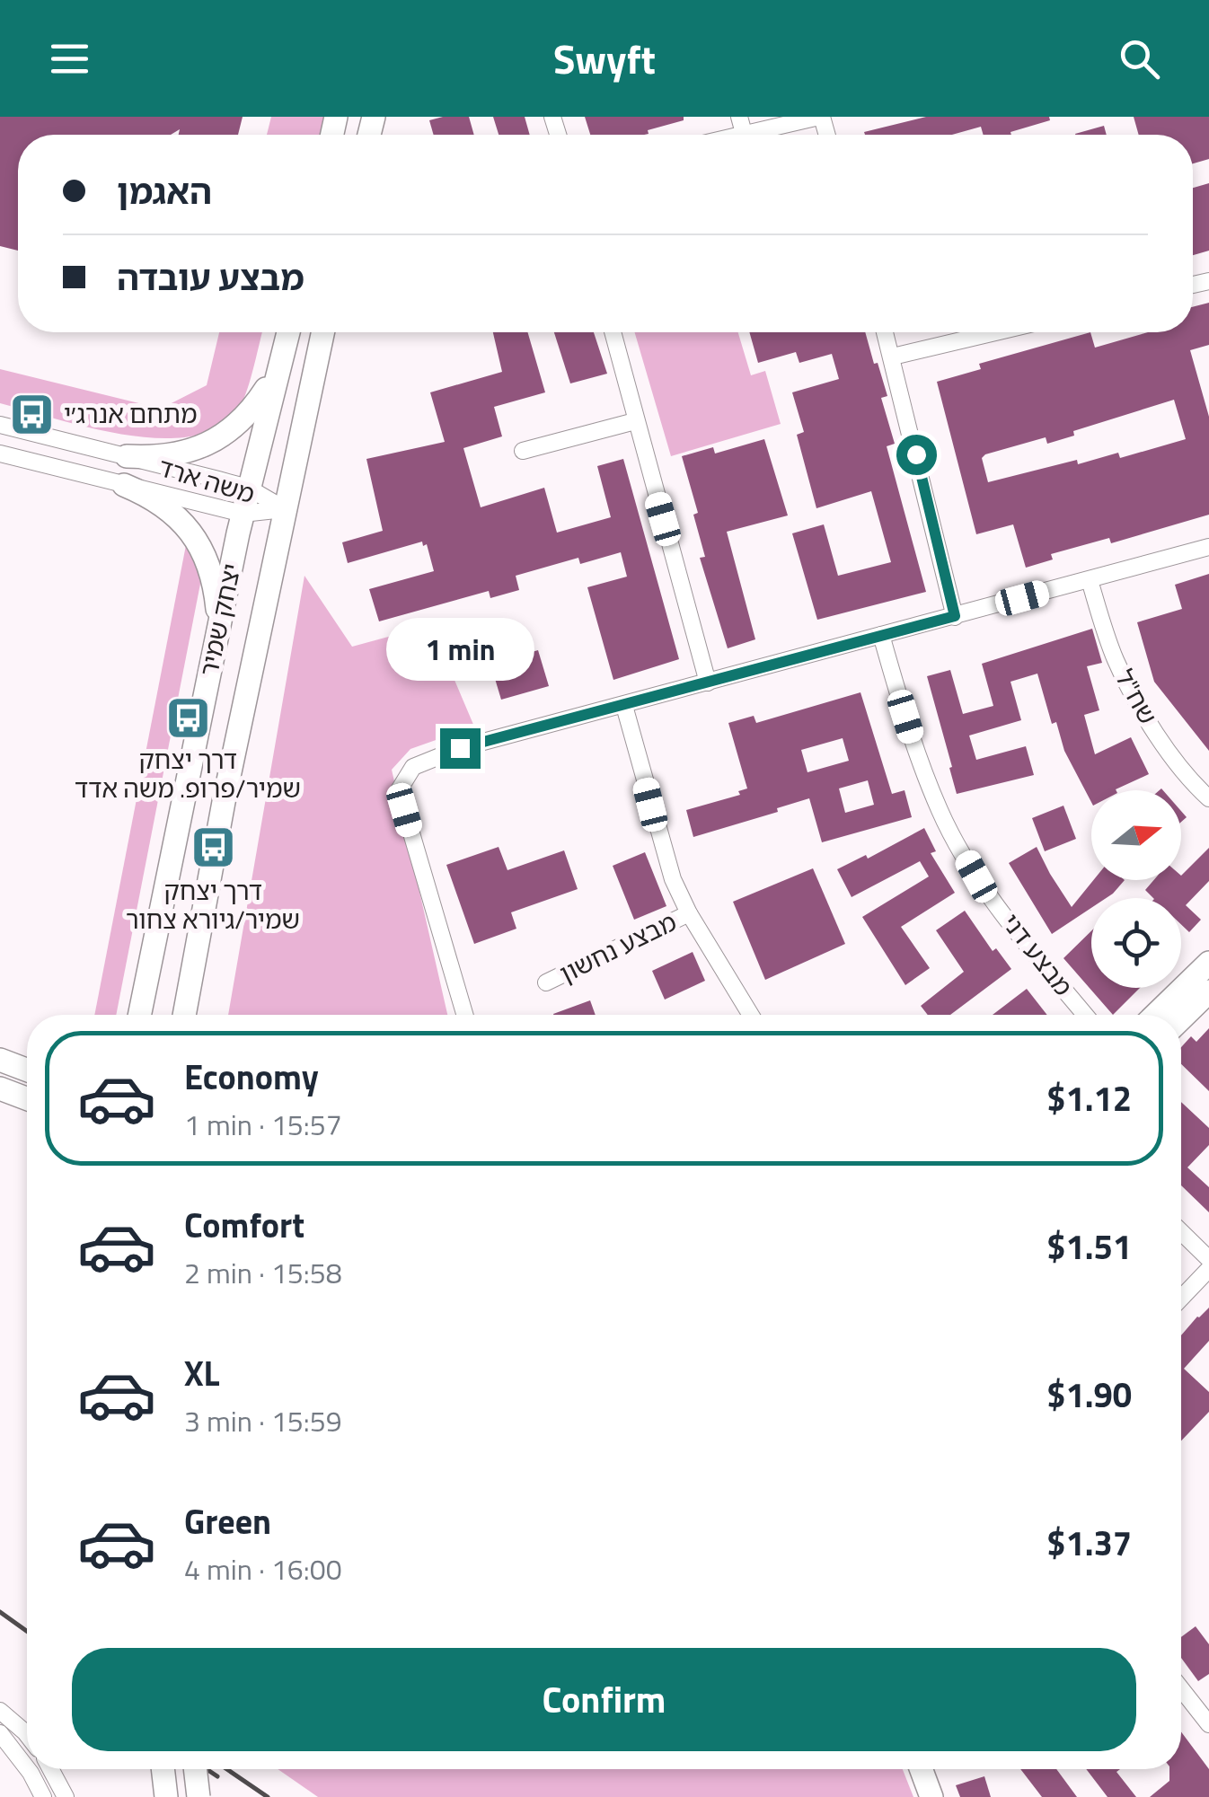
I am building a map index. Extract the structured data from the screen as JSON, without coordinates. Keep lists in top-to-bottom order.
{
  "streets": {
    "main road": ["יצחק שמיר"],
    "street": [
      "משה ארד",
      "שח\"ל",
      "מבצע נחשון",
      "מבצע דני"
    ]
  },
  "crossings": [
    ["משה ארד", "יצחק שמיר"]
  ],
  "places": {
    "bus stop": ["מתחם אנרג׳י", "דרך יצחק שמיר/פרופ. משה אדד", "דרך יצחק שמיר/גיורא צחור"]
  },
  "north": "right",
  "page": {
    "header": "Swyft",
    "banner": ["האגמן", "מבצע עובדה"],
    "bubble": "1 min",
    "list": [
      {
        "name": "Economy",
        "note": "1 min · 15:57",
        "value": "$1.12"
      },
      {
        "name": "Comfort",
        "note": "2 min · 15:58",
        "value": "$1.51"
      },
      {
        "name": "XL",
        "note": "3 min · 15:59",
        "value": "$1.90"
      },
      {
        "name": "Green",
        "note": "4 min · 16:00",
        "value": "$1.37"
      }
    ],
    "buttons": "Confirm"
  }
}
